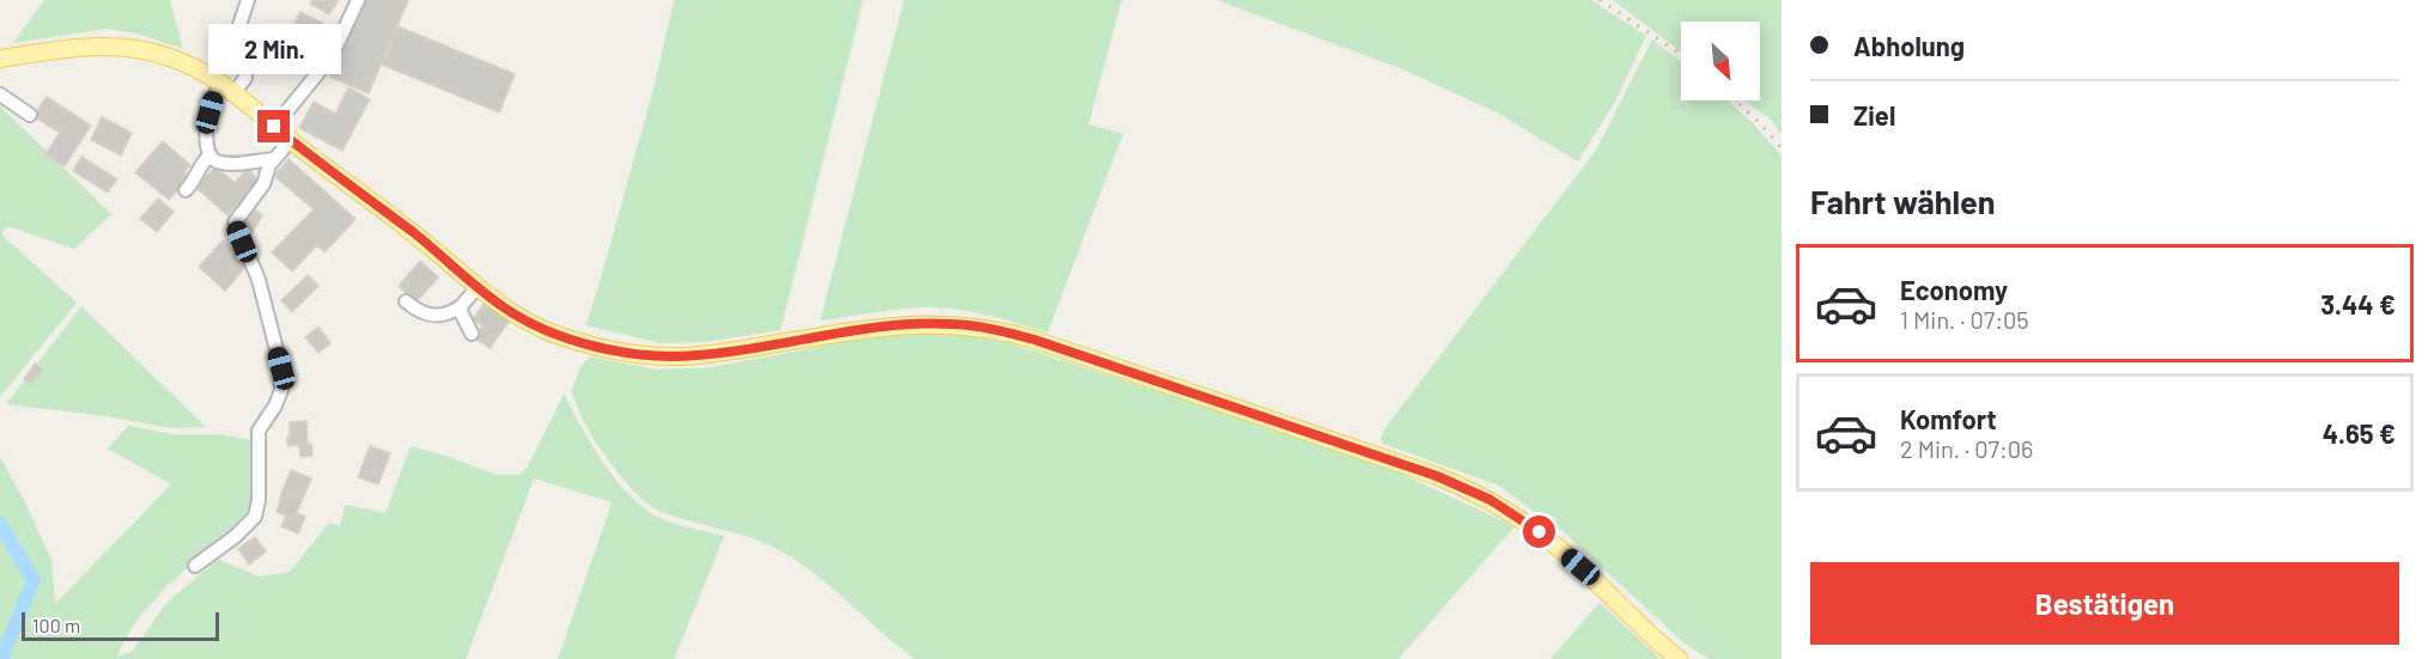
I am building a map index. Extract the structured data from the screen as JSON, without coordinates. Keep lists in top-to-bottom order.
{
  "scale_bar": "100 m",
  "north": "bottom right",
  "page": {
    "banner": ["Abholung", "Ziel"],
    "bubble": "2 Min.",
    "heading": "Fahrt wählen",
    "list": [
      {
        "name": "Economy",
        "note": "1 Min. · 07:05",
        "value": "3.44 €"
      },
      {
        "name": "Komfort",
        "note": "2 Min. · 07:06",
        "value": "4.65 €"
      }
    ],
    "buttons": "Bestätigen",
    "scale": "100 m"
  }
}
